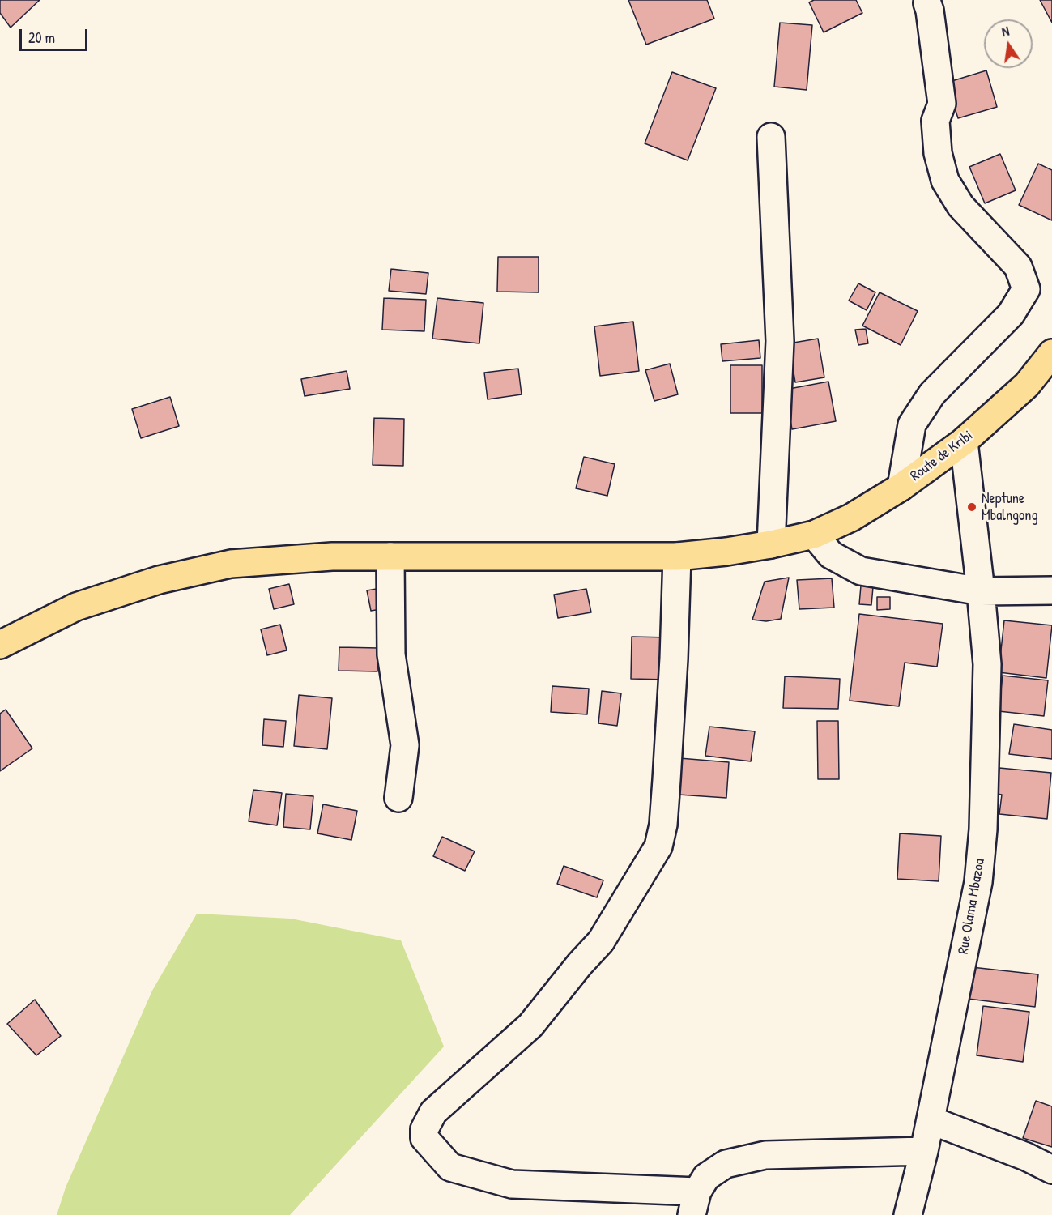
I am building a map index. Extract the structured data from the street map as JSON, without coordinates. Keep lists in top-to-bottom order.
{
  "streets": {
    "main road": ["Route de Kribi"],
    "street": ["Rue Olama Mbazoa"]
  },
  "crossings": [
    ["Route de Kribi", "Rue Olama Mbazoa"]
  ],
  "places": ["Neptune Mbalngong"],
  "scale_bar": "20 m",
  "north": "top"
}
